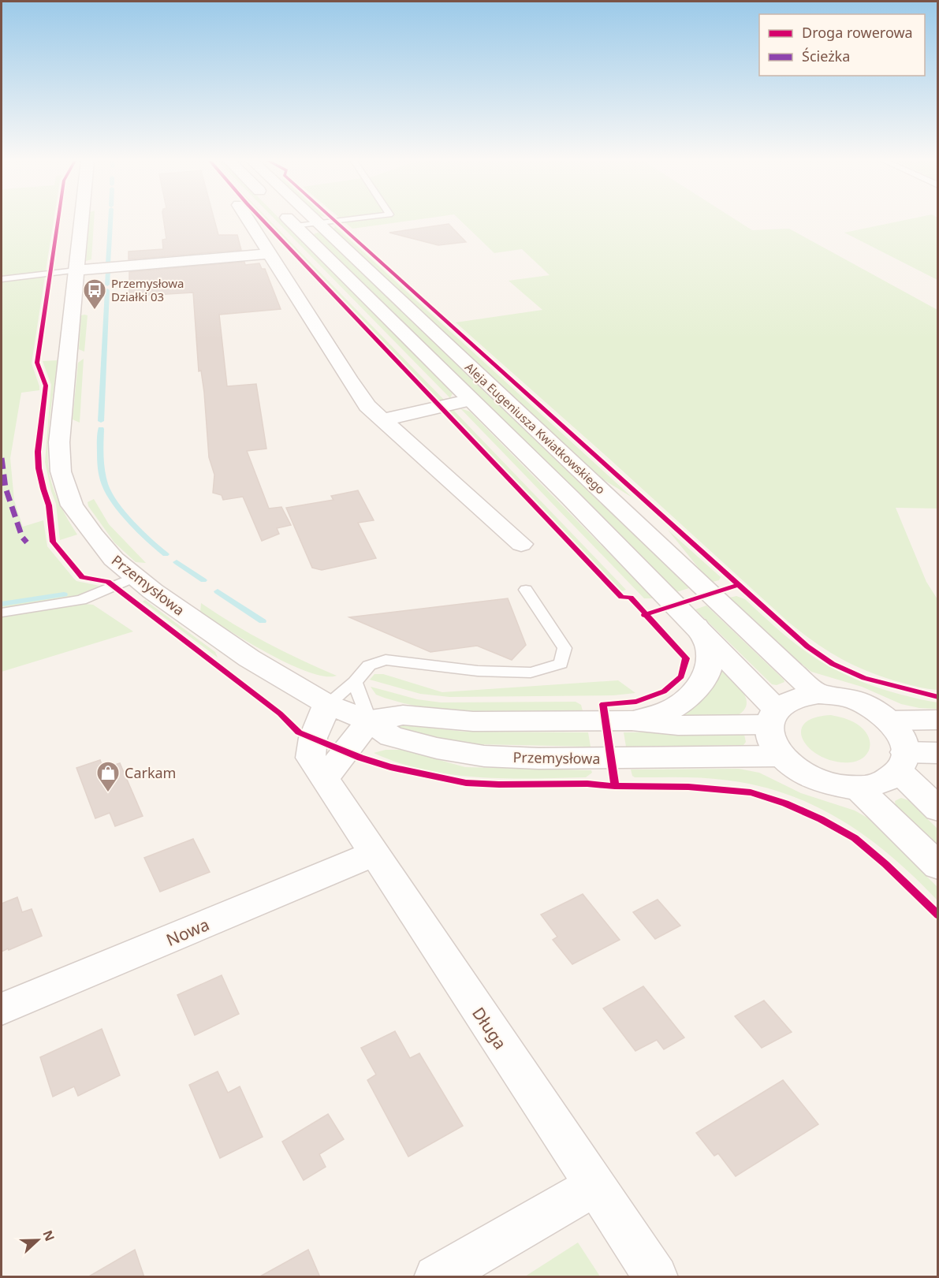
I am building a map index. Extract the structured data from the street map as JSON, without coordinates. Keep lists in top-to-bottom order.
{
  "streets": {
    "street": [
      "Aleja Eugeniusza Kwiatkowskiego",
      "Przemysłowa",
      "Nowa",
      "Długa"
    ]
  },
  "crossings": [
    ["Aleja Eugeniusza Kwiatkowskiego", "Przemysłowa"],
    ["Przemysłowa", "Długa"],
    ["Nowa", "Długa"]
  ],
  "places": {
    "bus stop": ["Przemysłowa Działki 03"],
    "shop": ["Carkam"]
  },
  "legend": ["Droga rowerowa", "Ścieżka"],
  "north": "right"
}
